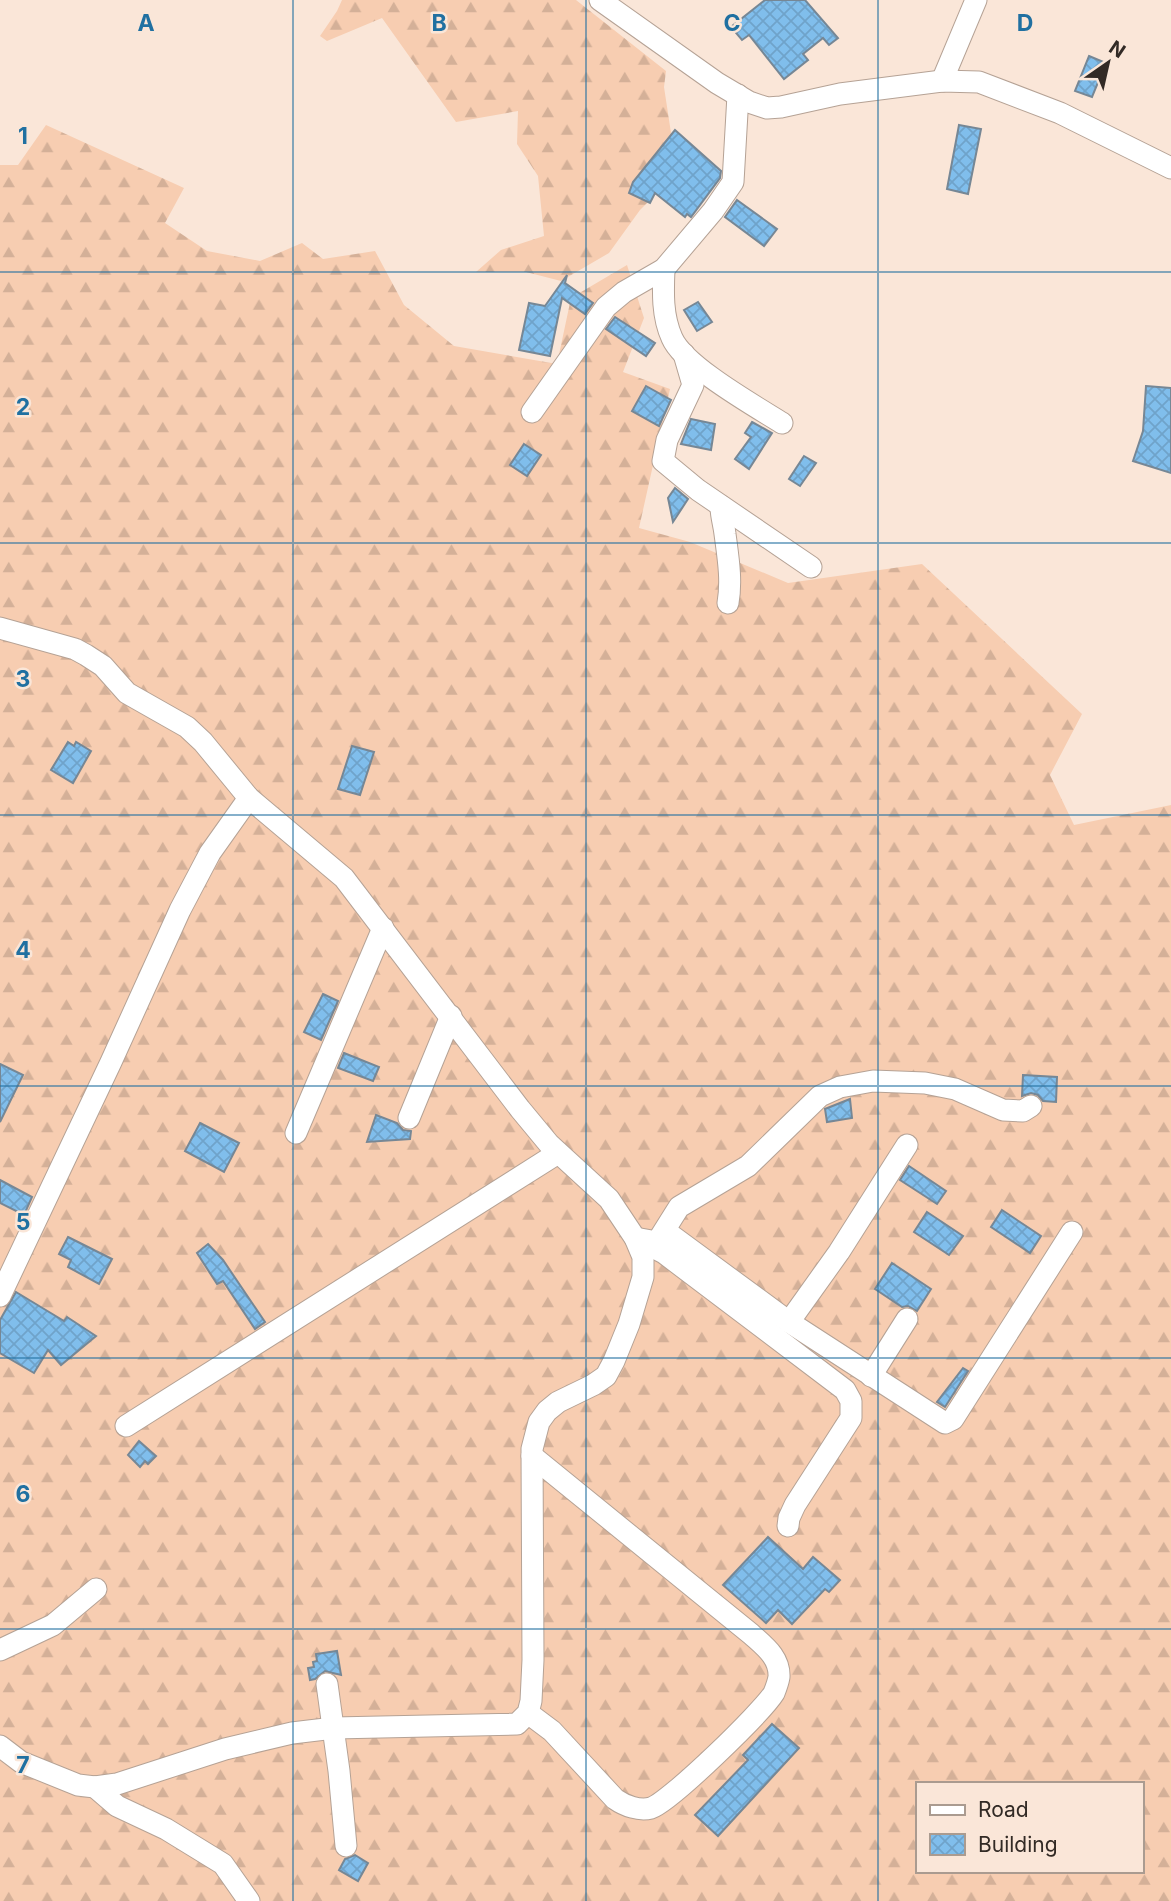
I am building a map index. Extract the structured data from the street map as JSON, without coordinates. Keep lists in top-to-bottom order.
{
  "legend": ["Road", "Building"],
  "north": "top right",
  "grid": {
    "columns": [
      "A",
      "B",
      "C",
      "D"
    ],
    "rows": [
      "1",
      "2",
      "3",
      "4",
      "5",
      "6",
      "7"
    ]
  }
}
